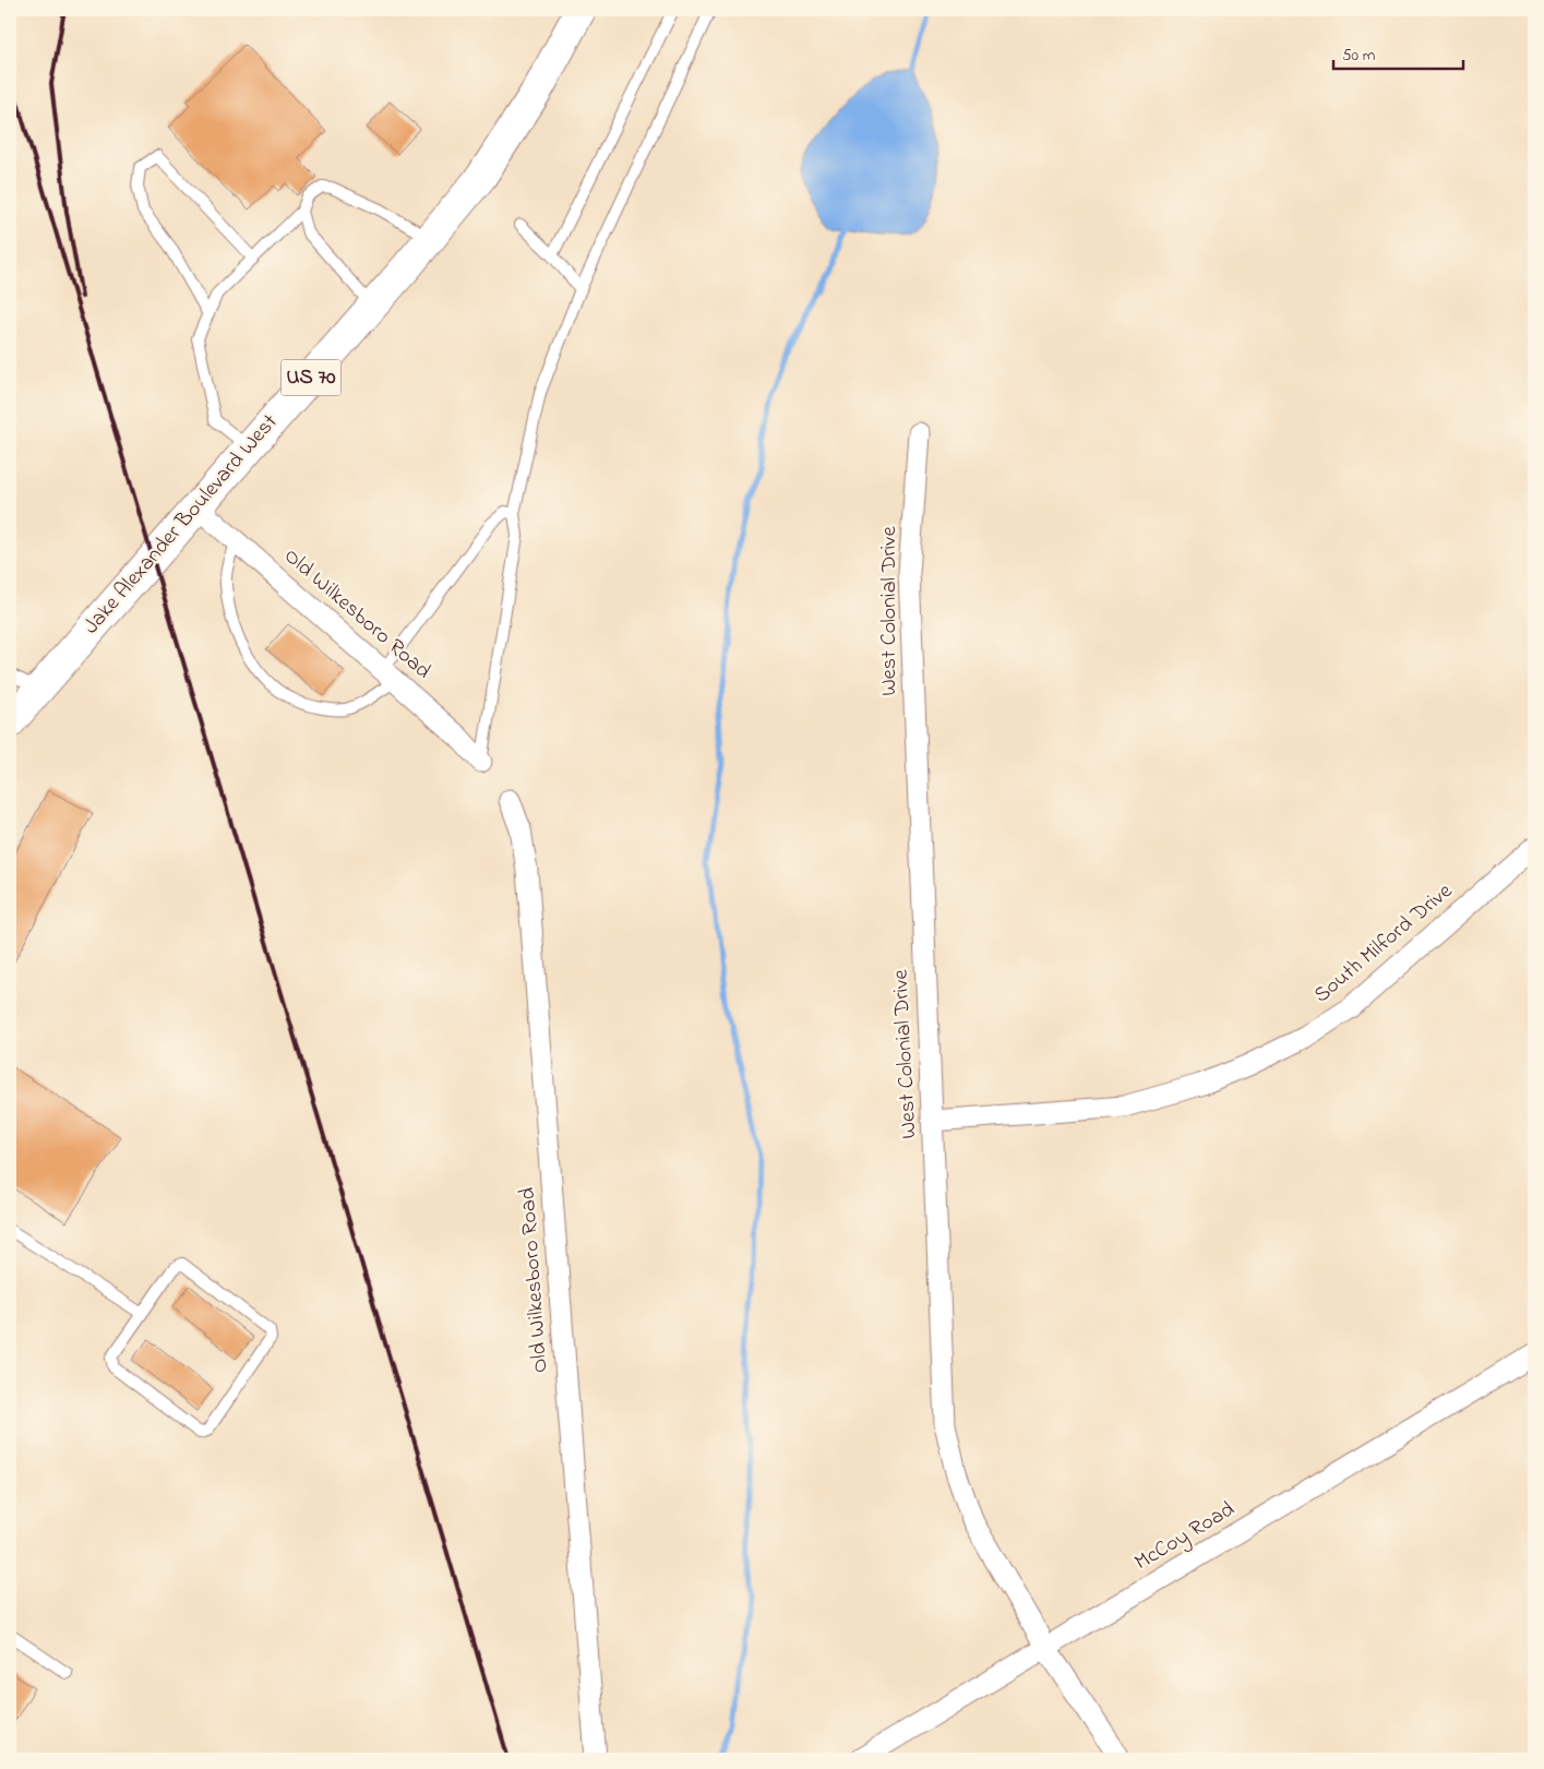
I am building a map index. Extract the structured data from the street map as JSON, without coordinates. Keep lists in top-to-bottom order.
{
  "streets": {
    "highway": ["US 70", "Jake Alexander Boulevard West"],
    "street": [
      "West Colonial Drive",
      "Old Wilkesboro Road",
      "South Milford Drive",
      "McCoy Road"
    ]
  },
  "crossings": [
    ["Jake Alexander Boulevard West", "Old Wilkesboro Road"],
    ["West Colonial Drive", "South Milford Drive"],
    ["West Colonial Drive", "McCoy Road"]
  ],
  "scale_bar": "50 m"
}
